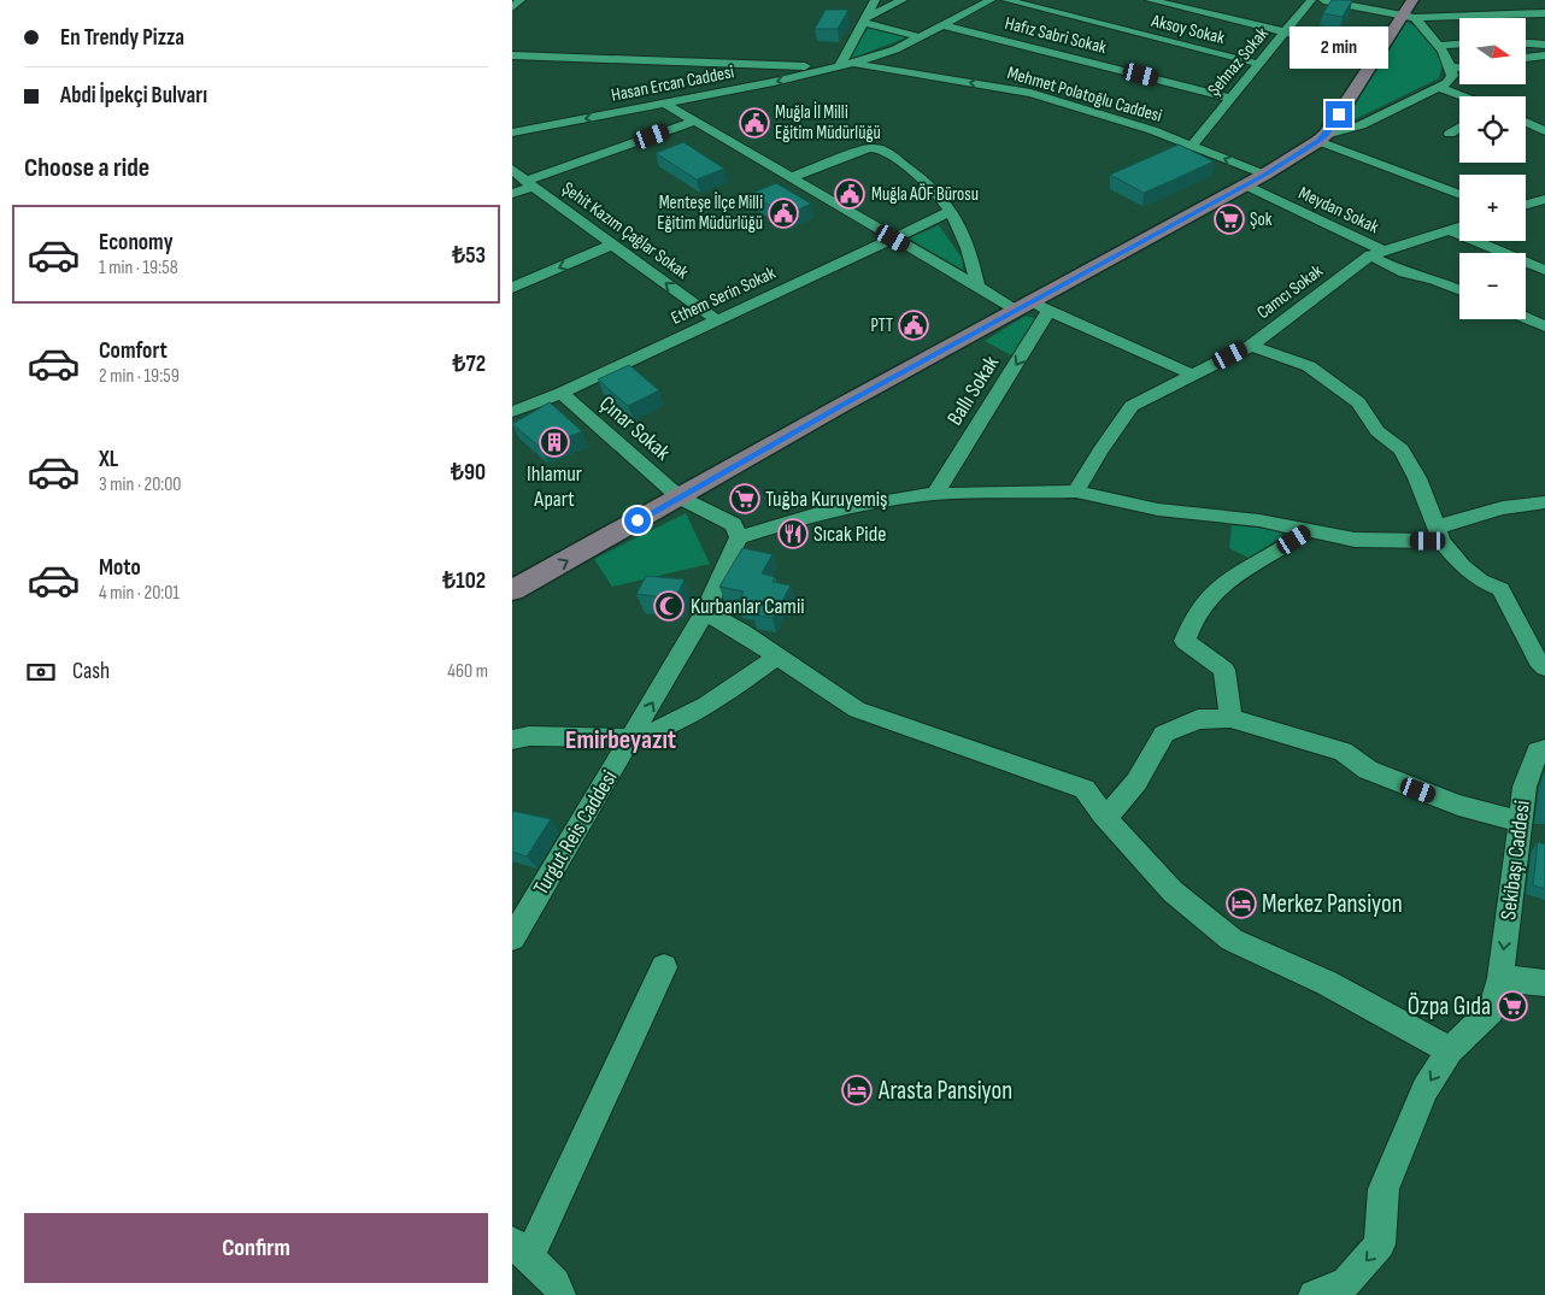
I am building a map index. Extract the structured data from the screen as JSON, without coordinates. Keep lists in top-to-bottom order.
{
  "streets": {
    "street": [
      "Aksoy Sokak",
      "Hafız Sabri Sokak",
      "Şehnaz Sokak",
      "Hasan Ercan Caddesi",
      "Mehmet Polatoğlu Caddesi",
      "Meydan Sokak",
      "Şehit Kazım Çağlar Sokak",
      "Camcı Sokak",
      "Ethem Serin Sokak",
      "Ballı Sokak",
      "Çınar Sokak",
      "Turgut Reis Caddesi",
      "Sekibaşı Caddesi"
    ]
  },
  "crossings": [
    ["Aksoy Sokak", "Şehnaz Sokak"],
    ["Hafız Sabri Sokak", "Şehnaz Sokak"],
    ["Şehnaz Sokak", "Mehmet Polatoğlu Caddesi"],
    ["Meydan Sokak", "Camcı Sokak"],
    ["Şehit Kazım Çağlar Sokak", "Ethem Serin Sokak"],
    ["Ethem Serin Sokak", "Çınar Sokak"]
  ],
  "one_way": ["Ballı Sokak", "Sekibaşı Caddesi"],
  "districts": ["Emirbeyazıt"],
  "places": {
    "public building": [
      "Muğla İl Milli Eğitim Müdürlüğü",
      "Muğla AÖF Bürosu",
      "Menteşe İlçe Milli Eğitim Müdürlüğü",
      "PTT"
    ],
    "supermarket": ["Şok", "Tuğba Kuruyemiş", "Özpa Gıda"],
    "building": ["Ihlamur Apart"],
    "restaurant": ["Sıcak Pide"],
    "mosque": ["Kurbanlar Camii"],
    "hotel": ["Merkez Pansiyon", "Arasta Pansiyon"]
  },
  "north": "right",
  "page": {
    "banner": ["En Trendy Pizza", "Abdi İpekçi Bulvarı"],
    "map_buttons": ["+", "−"],
    "bubble": "2 min",
    "heading": "Choose a ride",
    "list": [
      {
        "name": "Economy",
        "note": "1 min · 19:58",
        "value": "₺53"
      },
      {
        "name": "Comfort",
        "note": "2 min · 19:59",
        "value": "₺72"
      },
      {
        "name": "XL",
        "note": "3 min · 20:00",
        "value": "₺90"
      },
      {
        "name": "Moto",
        "note": "4 min · 20:01",
        "value": "₺102"
      }
    ],
    "pay": ["Cash", "460 m"],
    "buttons": "Confirm"
  }
}
